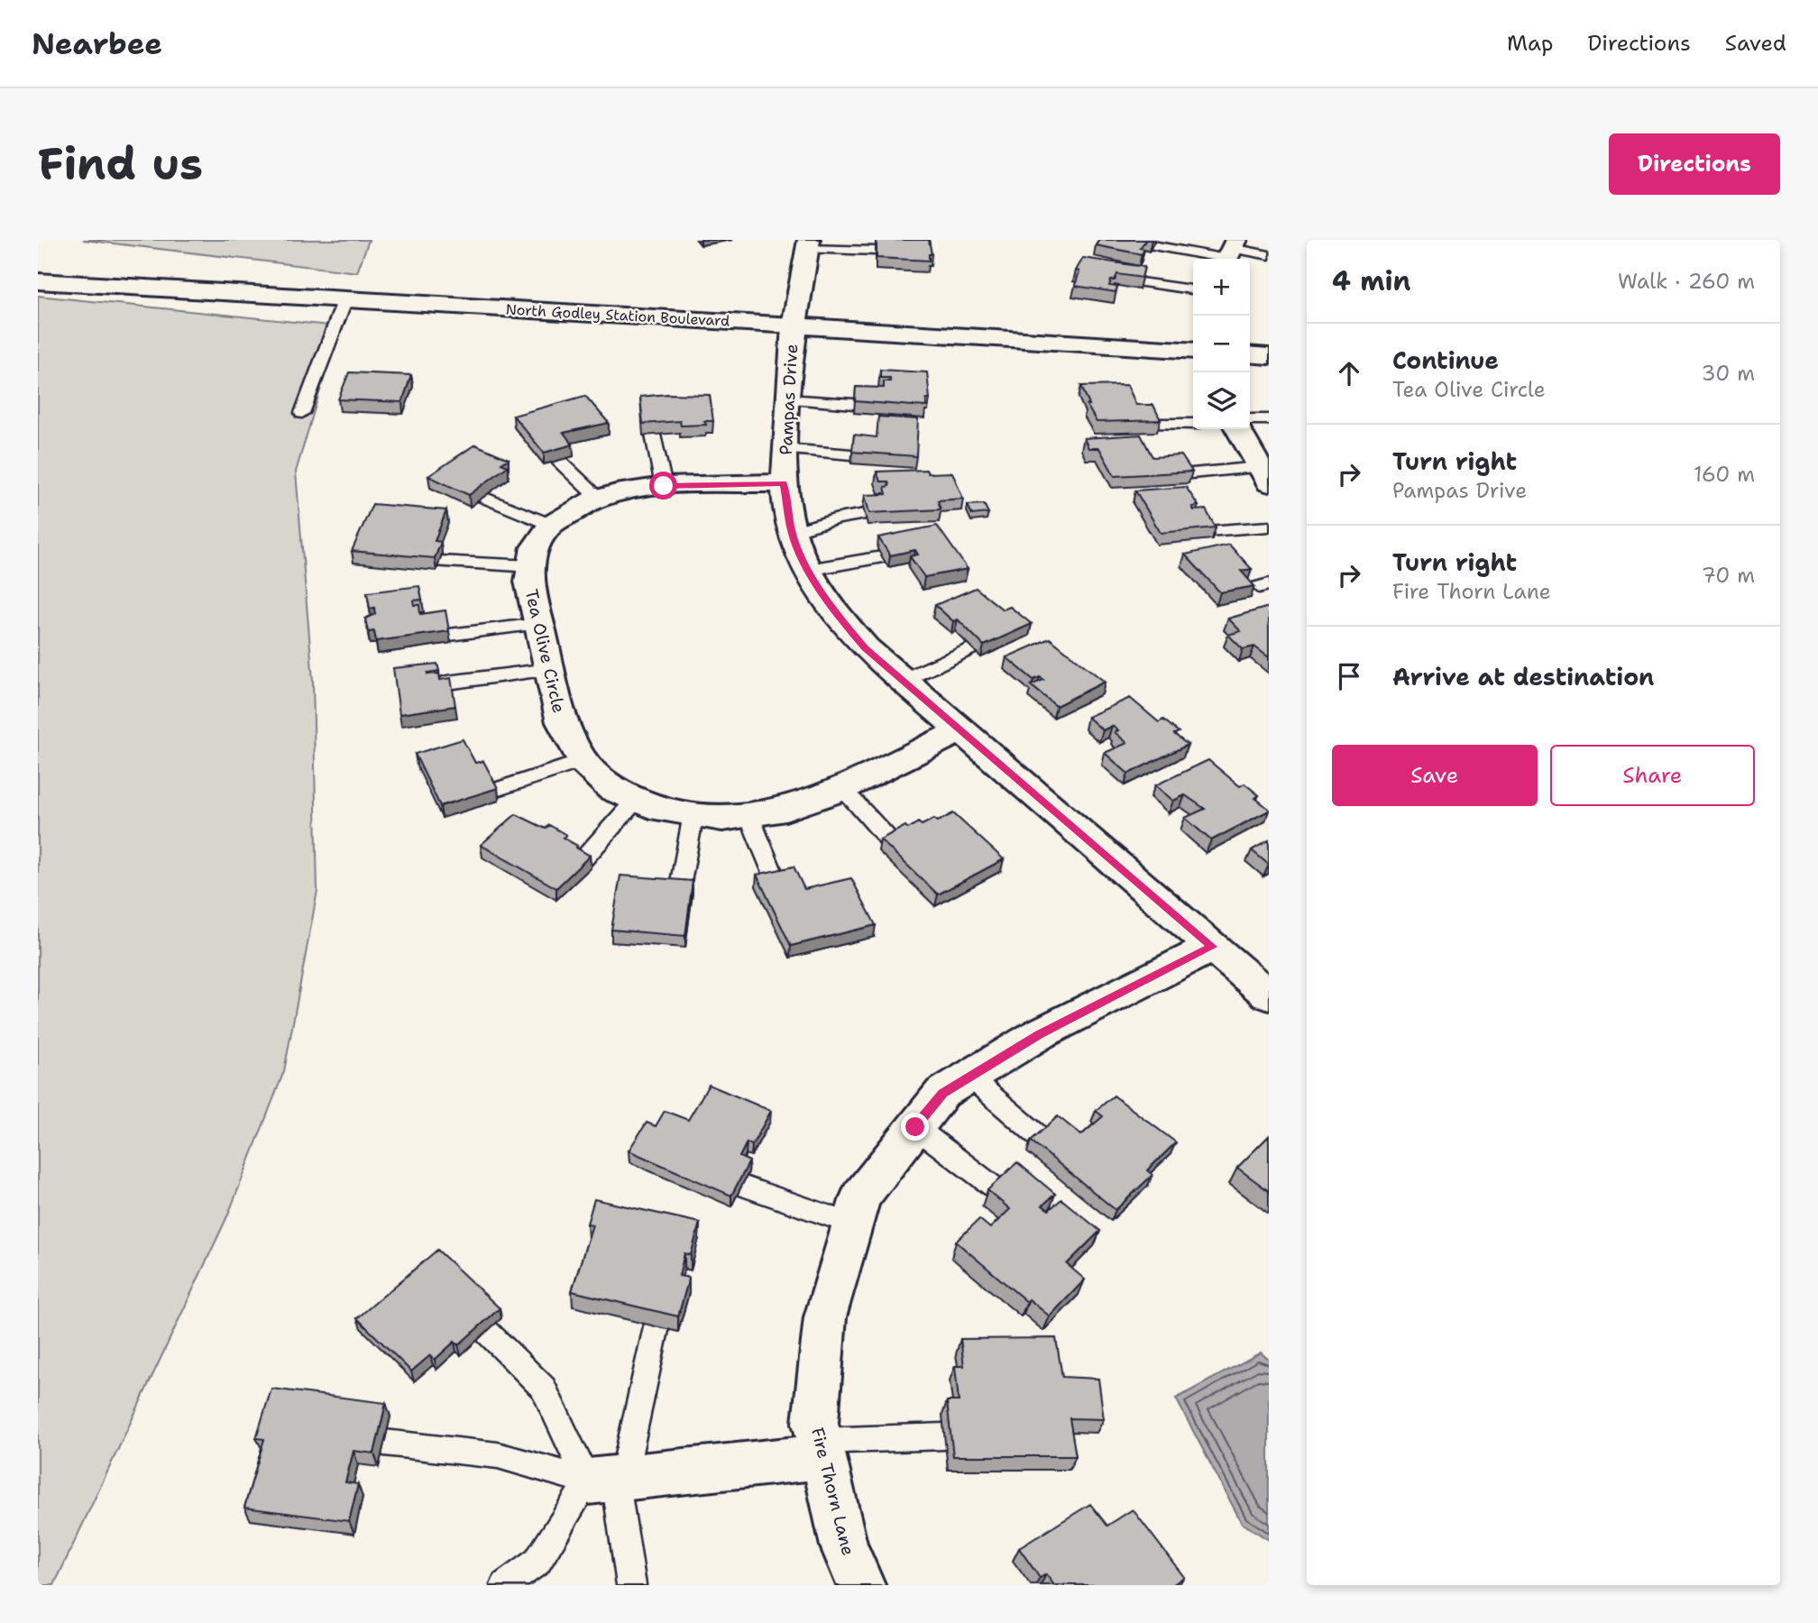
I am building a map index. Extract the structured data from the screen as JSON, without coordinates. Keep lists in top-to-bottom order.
{
  "streets": {
    "street": [
      "North Godley Station Boulevard",
      "Pampas Drive",
      "Tea Olive Circle",
      "Fire Thorn Lane"
    ]
  },
  "crossings": [
    ["North Godley Station Boulevard", "Pampas Drive"],
    ["Pampas Drive", "Tea Olive Circle"],
    ["Pampas Drive", "Fire Thorn Lane"]
  ],
  "page": {
    "header": "Nearbee",
    "nav": ["Map", "Directions", "Saved"],
    "buttons": [
      "Directions",
      ["Save", "Share"]
    ],
    "title": "Find us",
    "heading": ["4 min", "Walk · 260 m"],
    "map_buttons": ["+", "−"],
    "list": [
      ["Continue", "Tea Olive Circle", "30 m"],
      ["Turn right", "Pampas Drive", "160 m"],
      ["Turn right", "Fire Thorn Lane", "70 m"],
      "Arrive at destination"
    ]
  }
}
